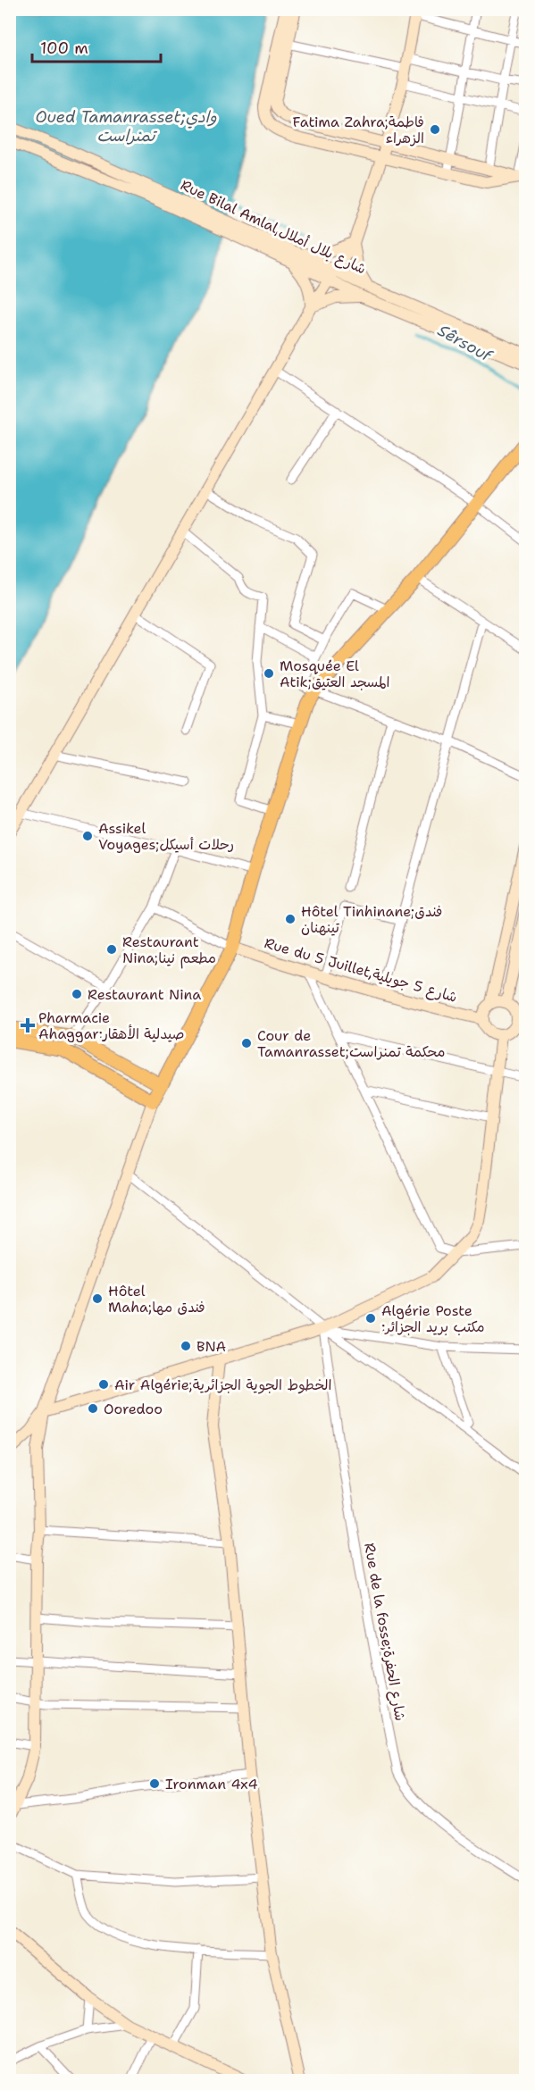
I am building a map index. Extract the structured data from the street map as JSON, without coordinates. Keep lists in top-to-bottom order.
{
  "streets": {
    "street": ["Rue Bilal Amlal,شارع بلال أملال", "Rue du 5 Juillet,شارع 5 جويلية", "Rue de la fosse;شارع الحفرة"]
  },
  "water": ["Oued Tamanrasset;وادي تمنراست", "Sêrsouf"],
  "places": {
    "other": [
      "Fatima Zahra;فاطمة الزهراء",
      "Mosquée El Atik;المسجد العتيق",
      "Assikel Voyages;رحلات أسيكل",
      "Hôtel Tinhinane;فندق تينهنان",
      "Restaurant Nina;مطعم نينا",
      "Restaurant Nina",
      "Cour de Tamanrasset;محكمة تمنراست",
      "Hôtel Maha;فندق مها",
      "Algérie Poste ;مكتب بريد الجزائر",
      "BNA",
      "Air Algérie;الخطوط الجوية الجزائرية",
      "Ooredoo",
      "Ironman 4x4"
    ],
    "health": ["Pharmacie Ahaggar;صيدلية الأهقار"]
  },
  "scale_bar": "100 m"
}
